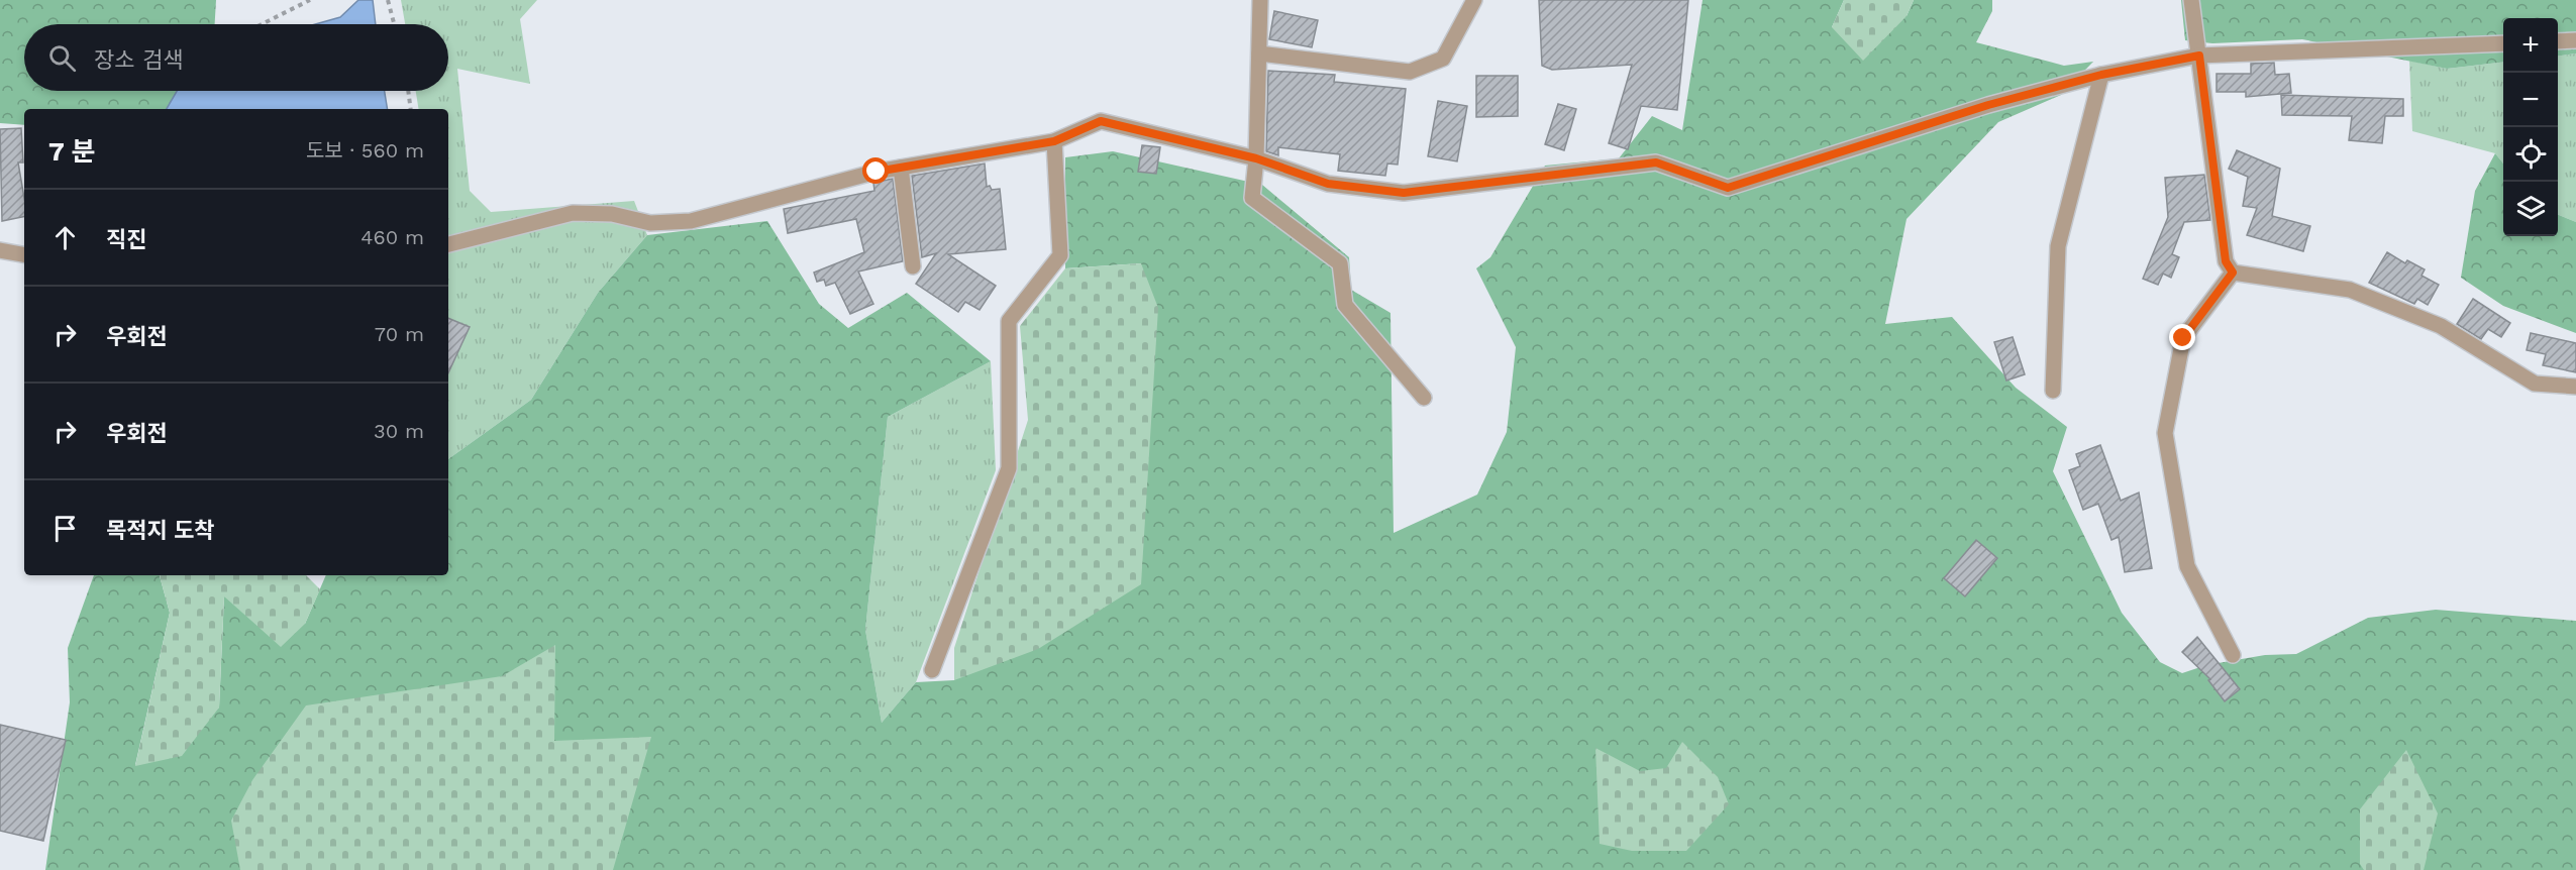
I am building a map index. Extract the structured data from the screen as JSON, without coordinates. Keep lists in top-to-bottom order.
{
  "page": {
    "map_buttons": ["+", "−"],
    "search": "장소 검색",
    "heading": ["7 분", "도보 · 560 m"],
    "list": [
      ["직진", "460 m"],
      ["우회전", "70 m"],
      ["우회전", "30 m"],
      "목적지 도착"
    ]
  }
}
